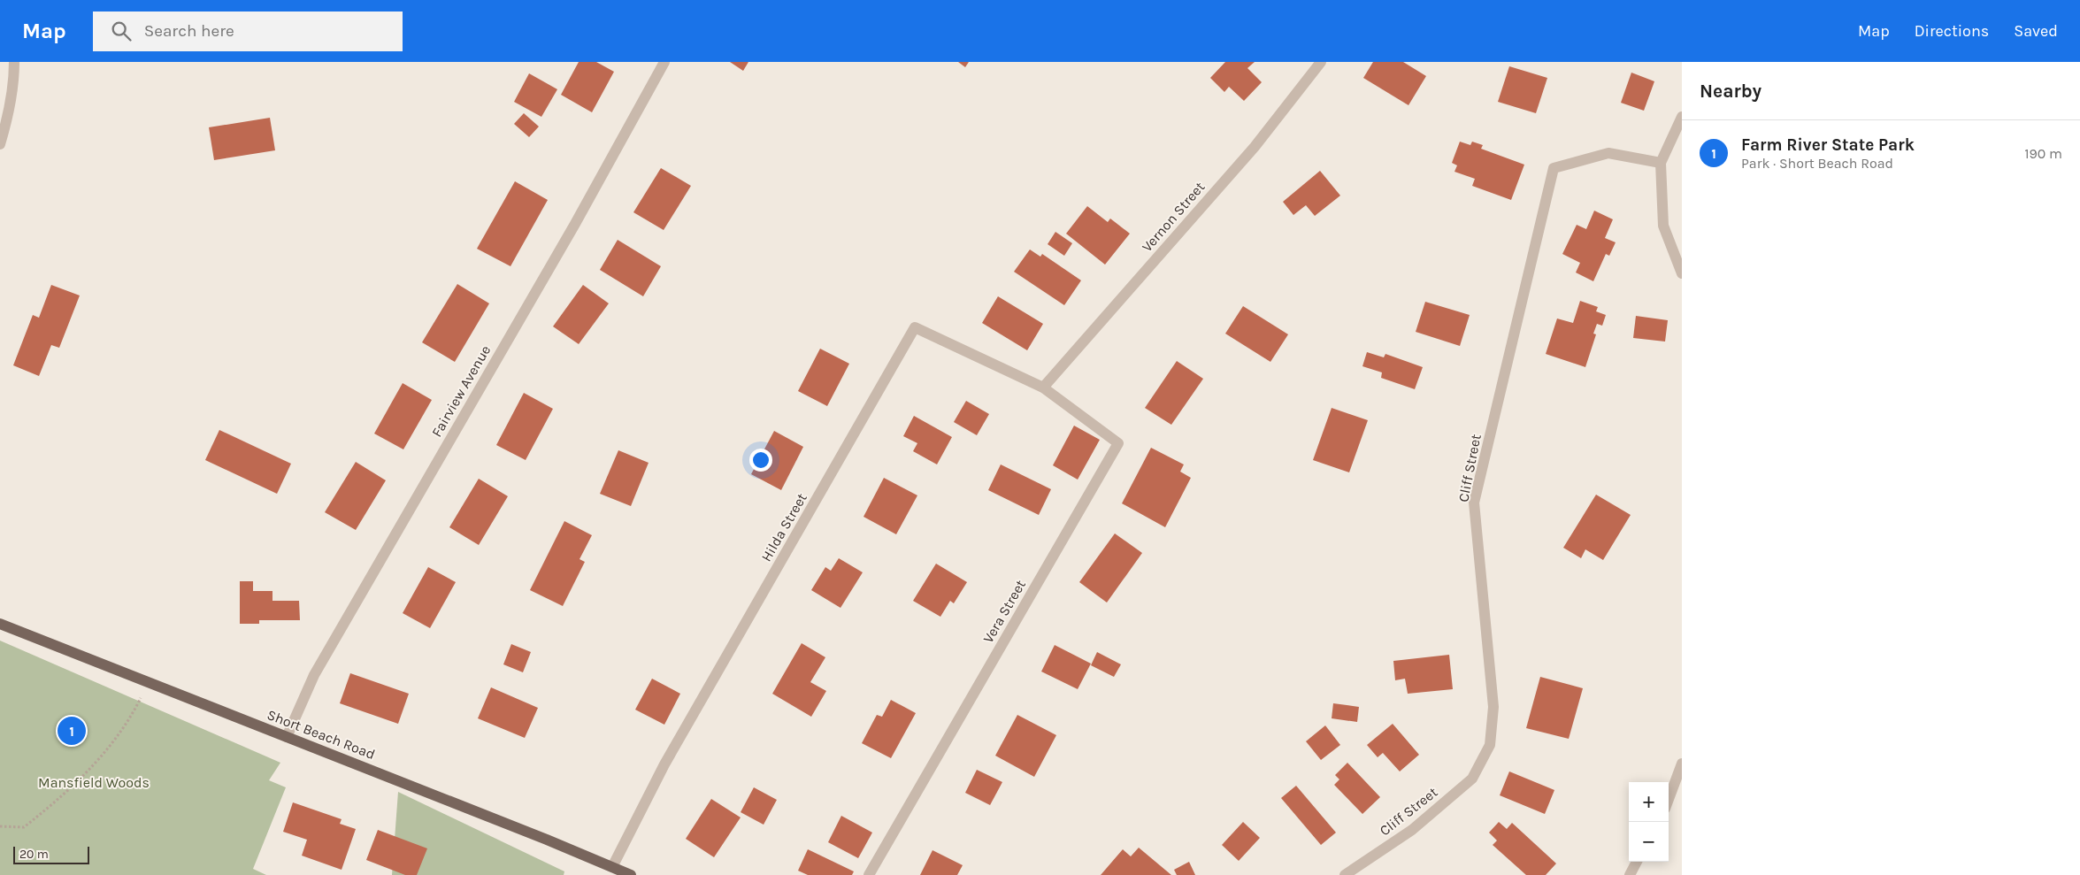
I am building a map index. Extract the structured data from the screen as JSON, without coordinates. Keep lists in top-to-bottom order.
{
  "streets": {
    "main road": ["Short Beach Road"],
    "street": [
      "Vernon Street",
      "Fairview Avenue",
      "Cliff Street",
      "Hilda Street",
      "Vera Street"
    ]
  },
  "crossings": [
    ["Vernon Street", "Hilda Street"],
    ["Vernon Street", "Vera Street"],
    ["Fairview Avenue", "Short Beach Road"],
    ["Hilda Street", "Vera Street"],
    ["Hilda Street", "Short Beach Road"]
  ],
  "parks": ["Mansfield Woods"],
  "scale_bar": "20 m",
  "page": {
    "header": "Map",
    "search": "Search here",
    "nav": ["Map", "Directions", "Saved"],
    "heading": "Nearby",
    "list": [
      {
        "mark": "1",
        "name": "Farm River State Park",
        "note": "Park · Short Beach Road",
        "value": "190 m"
      }
    ],
    "pins": "1",
    "map_buttons": ["+", "−"],
    "scale": "20 m"
  }
}
